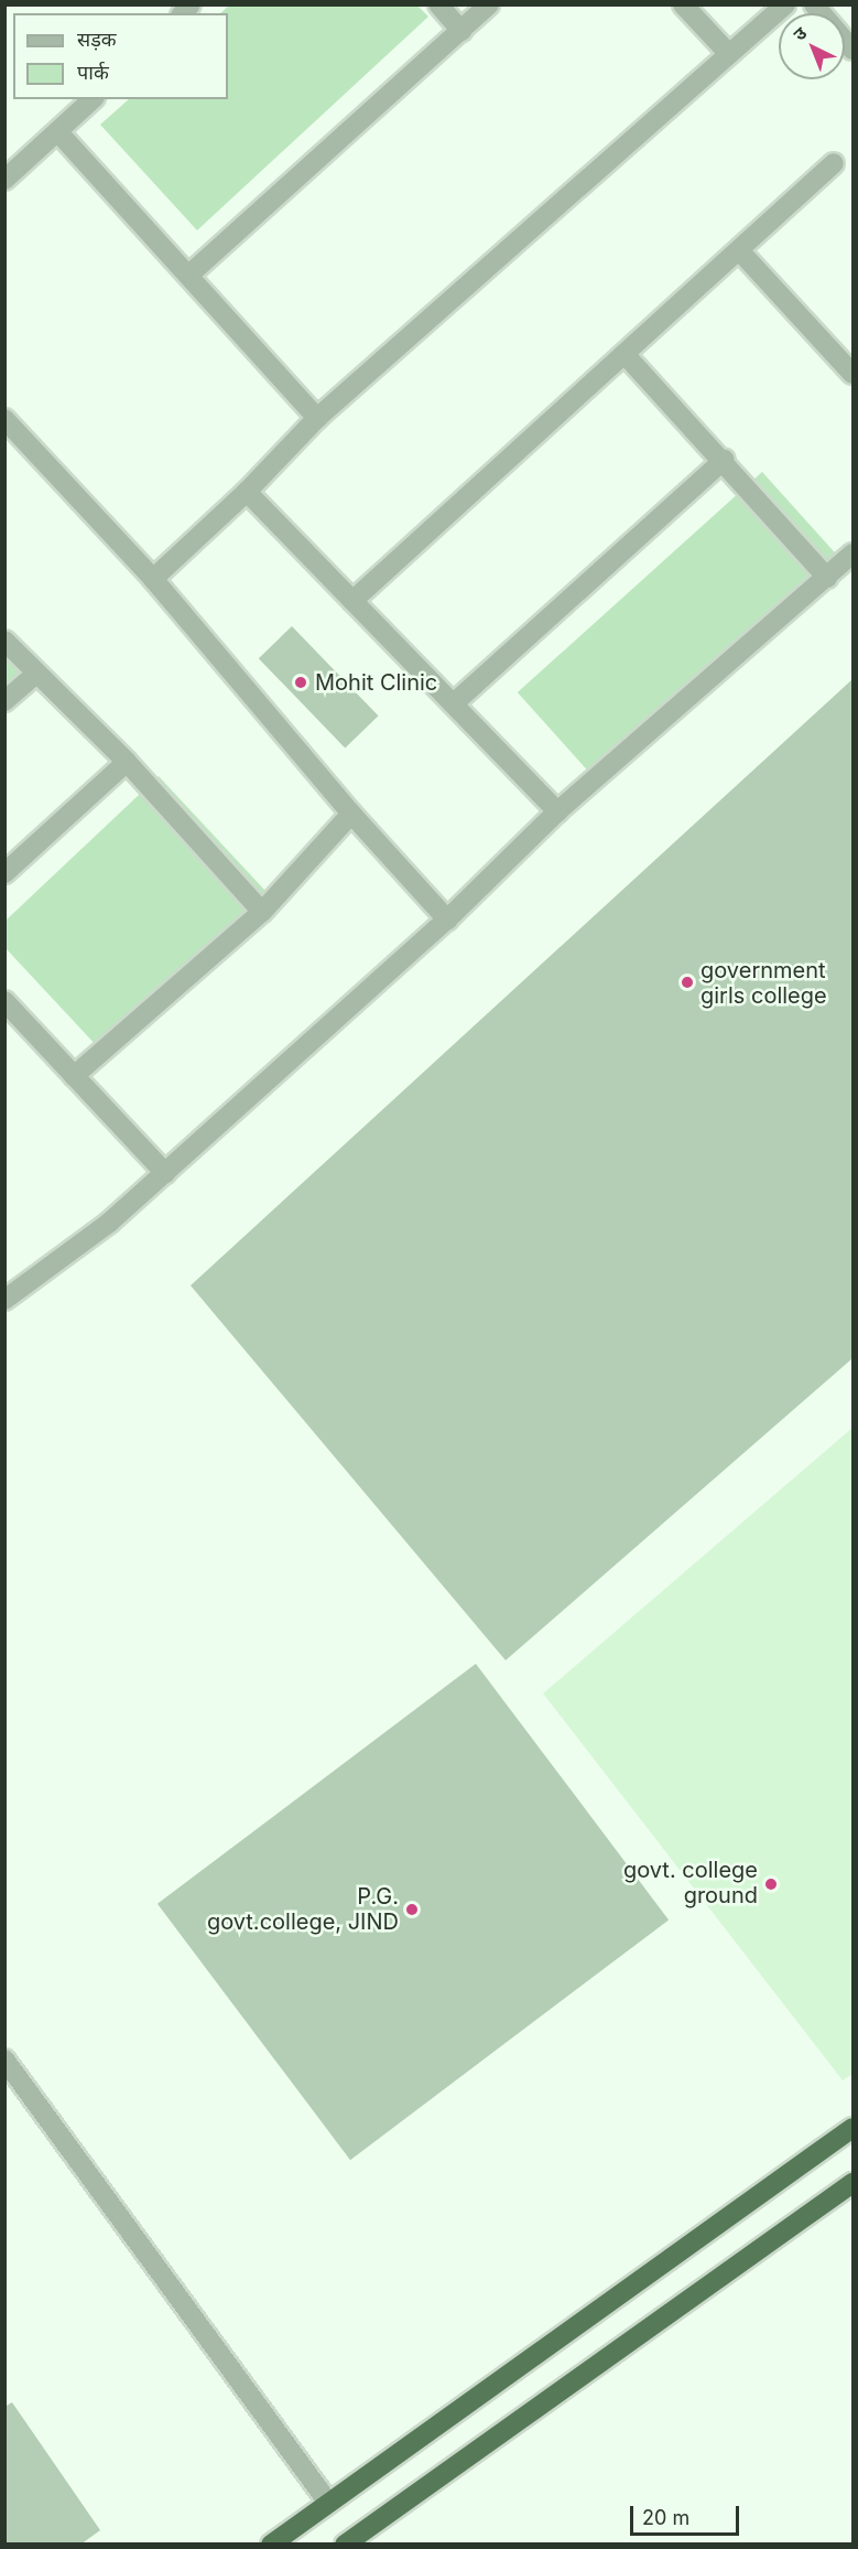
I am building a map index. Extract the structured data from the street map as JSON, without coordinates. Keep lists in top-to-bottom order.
{
  "places": [
    "Mohit Clinic",
    "government girls college",
    "govt. college ground",
    "P.G. govt.college, JIND"
  ],
  "legend": ["सड़क", "पार्क"],
  "scale_bar": "20 m",
  "north": "top left"
}
